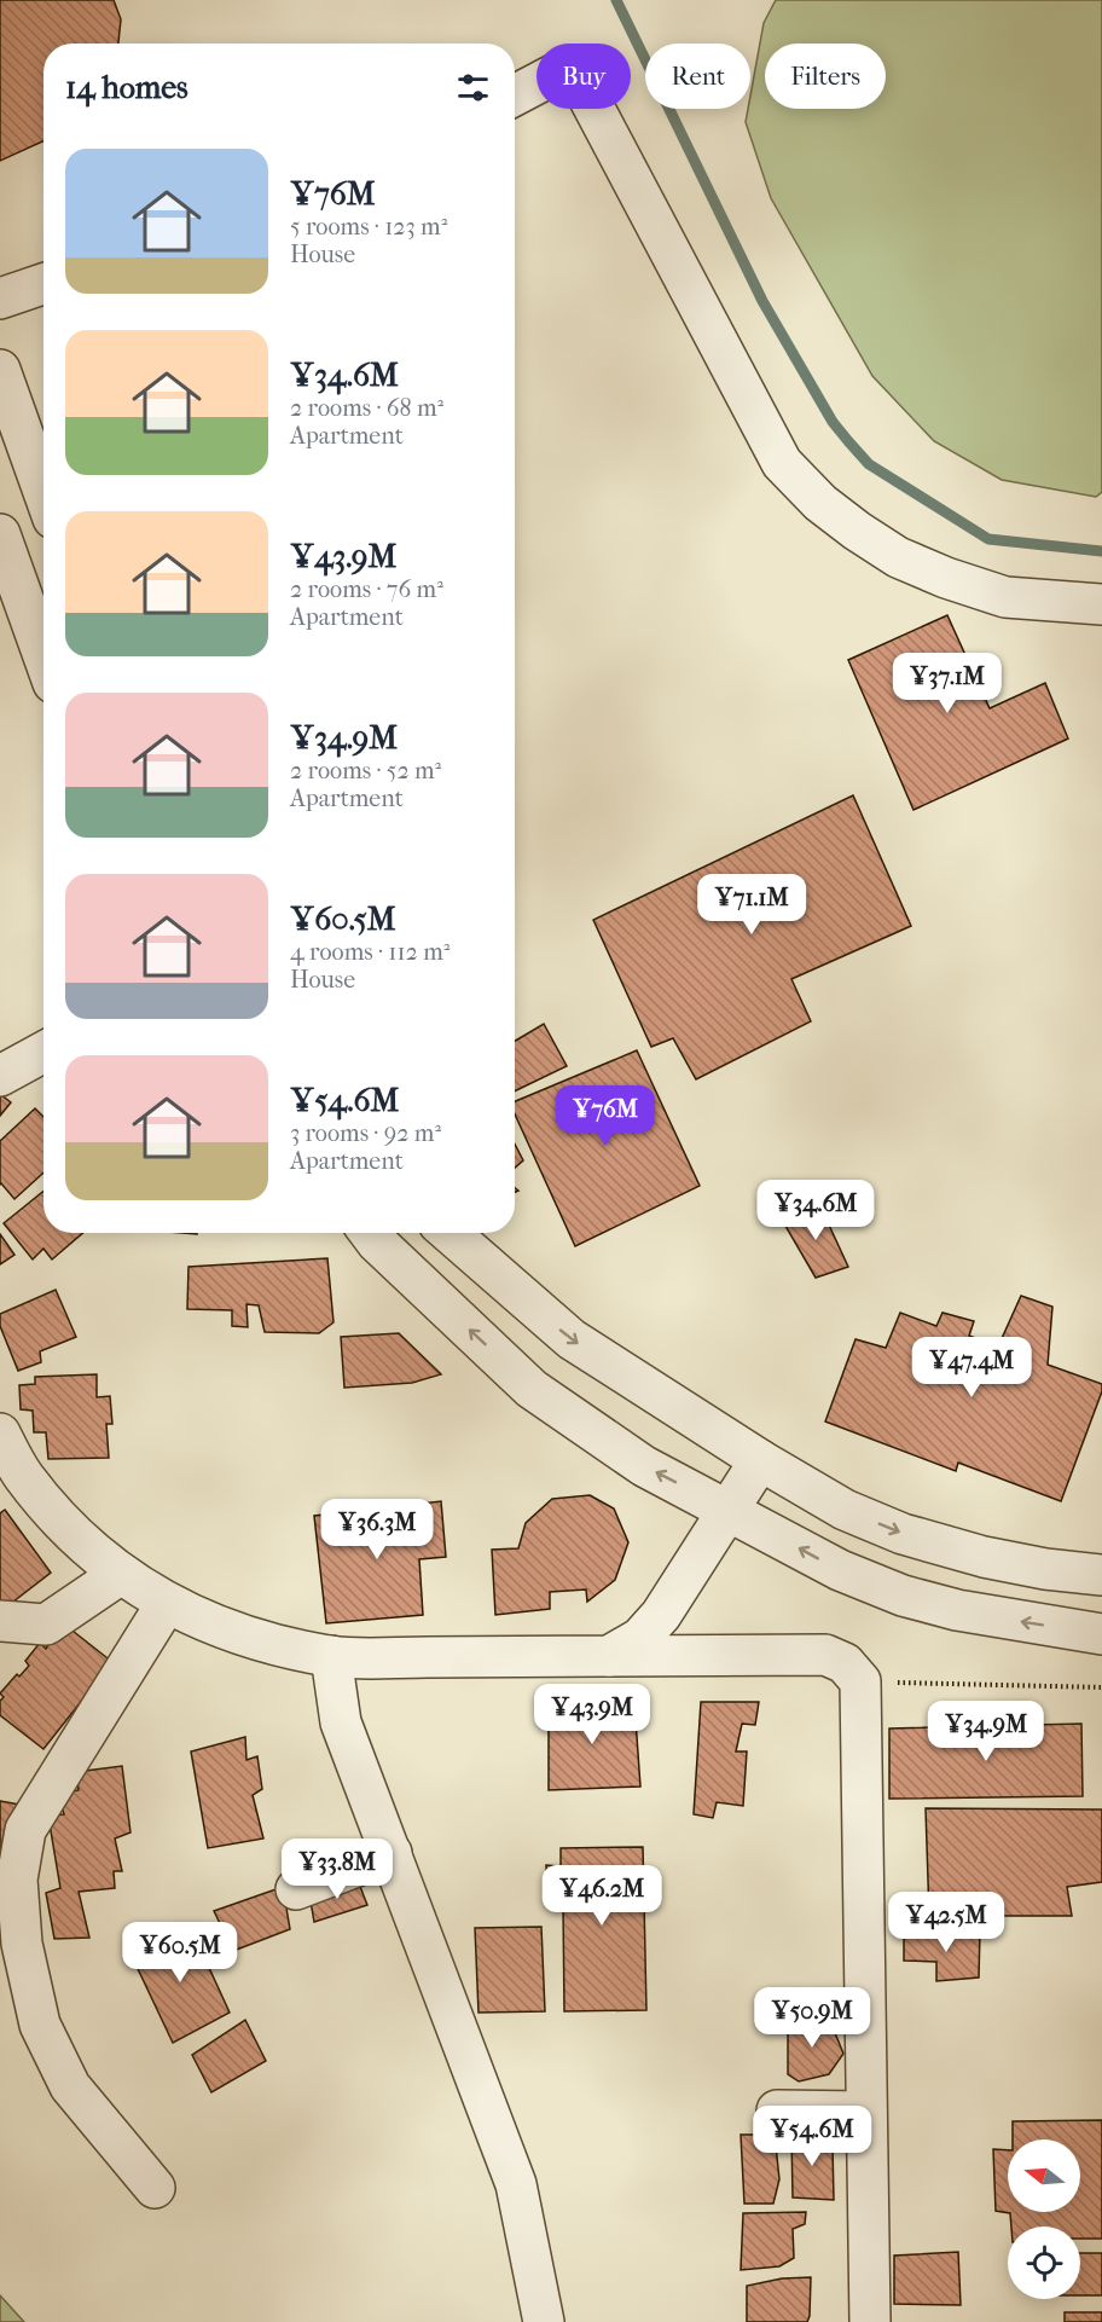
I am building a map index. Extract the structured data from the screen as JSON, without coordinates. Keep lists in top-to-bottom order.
{
  "north": "left",
  "page": {
    "chip": ["Buy", "Rent", "Filters"],
    "heading": "14 homes",
    "list": [
      {
        "name": "¥76M",
        "note": "5 rooms · 123 m² · House"
      },
      {
        "name": "¥34.6M",
        "note": "2 rooms · 68 m² · Apartment"
      },
      {
        "name": "¥43.9M",
        "note": "2 rooms · 76 m² · Apartment"
      },
      {
        "name": "¥34.9M",
        "note": "2 rooms · 52 m² · Apartment"
      },
      {
        "name": "¥60.5M",
        "note": "4 rooms · 112 m² · House"
      },
      {
        "name": "¥54.6M",
        "note": "3 rooms · 92 m² · Apartment"
      }
    ],
    "price": [
      "¥37.1M",
      "¥71.1M",
      "¥76M",
      "¥34.6M",
      "¥47.4M",
      "¥36.3M",
      "¥43.9M",
      "¥34.9M",
      "¥33.8M",
      "¥46.2M",
      "¥42.5M",
      "¥60.5M",
      "¥50.9M",
      "¥54.6M"
    ]
  }
}
